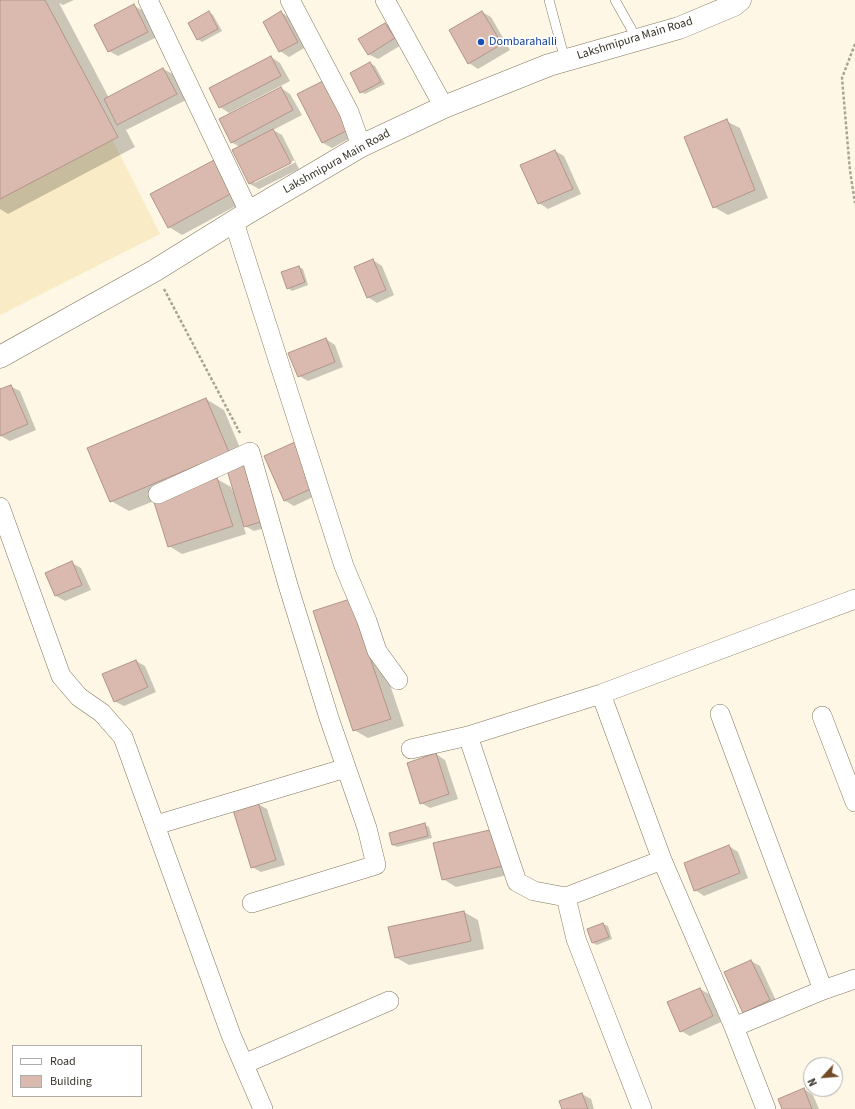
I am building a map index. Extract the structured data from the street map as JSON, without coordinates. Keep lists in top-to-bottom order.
{
  "streets": {
    "main road": ["Lakshmipura Main Road"]
  },
  "places": ["Dombarahalli"],
  "legend": ["Road", "Building"],
  "north": "bottom left"
}
